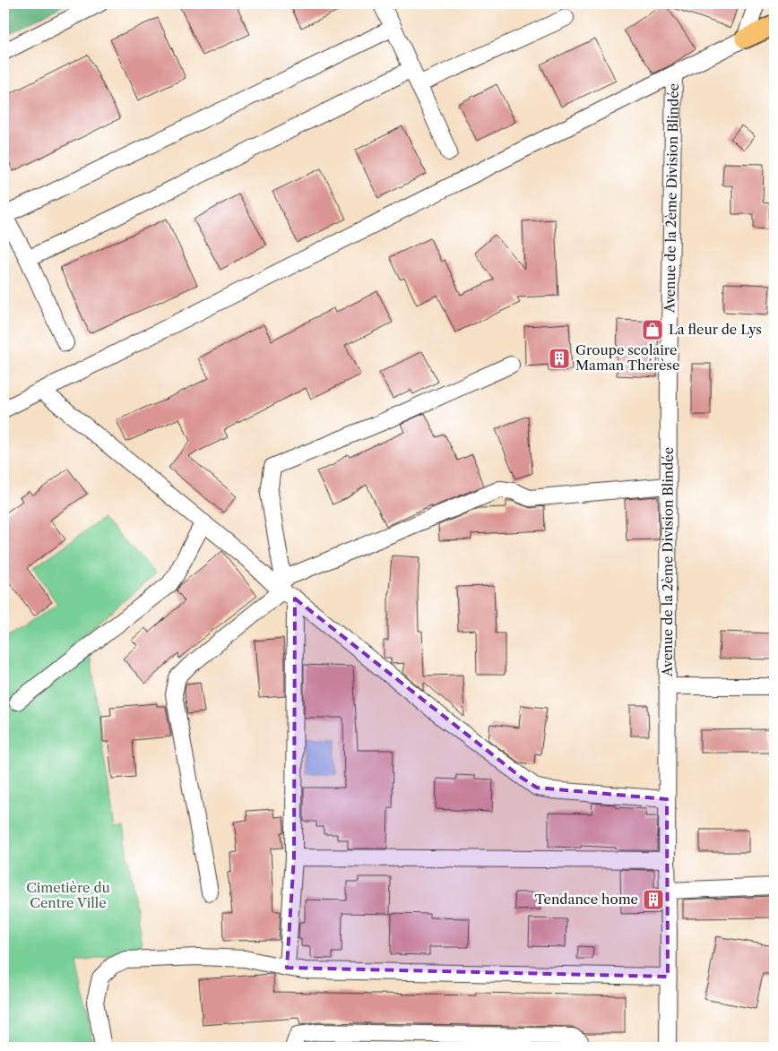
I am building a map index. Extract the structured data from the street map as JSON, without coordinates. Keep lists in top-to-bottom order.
{
  "streets": {
    "street": ["Avenue de la 2ème Division Blindée"]
  },
  "parks": ["Cimetière du Centre Ville"],
  "places": {
    "shop": ["La fleur de Lys"],
    "building": ["Groupe scolaire Maman Thérèse", "Tendance home"]
  }
}
